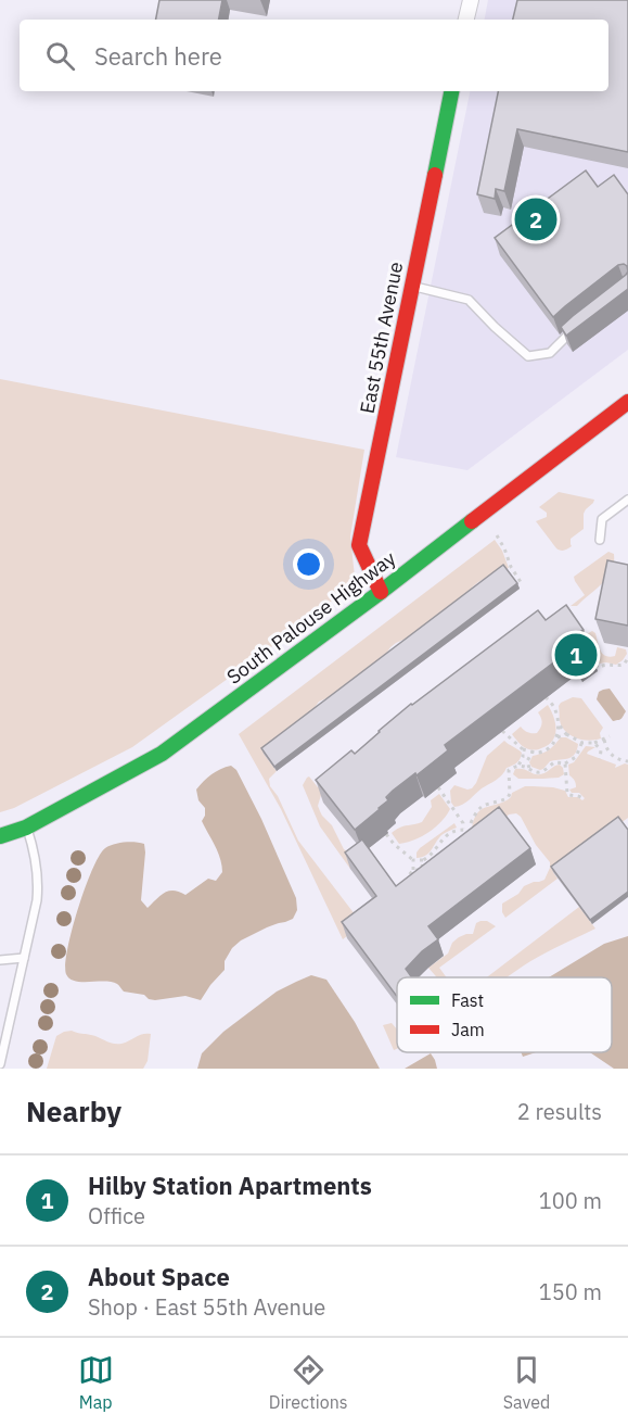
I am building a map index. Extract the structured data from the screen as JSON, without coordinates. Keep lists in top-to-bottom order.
{
  "streets": {
    "main road": ["East 55th Avenue", "South Palouse Highway"]
  },
  "crossings": [
    ["East 55th Avenue", "South Palouse Highway"]
  ],
  "legend": ["Fast", "Jam"],
  "page": {
    "search": "Search here",
    "pins": ["2", "1"],
    "heading": ["Nearby", "2 results"],
    "list": [
      {
        "mark": "1",
        "name": "Hilby Station Apartments",
        "note": "Office",
        "value": "100 m"
      },
      {
        "mark": "2",
        "name": "About Space",
        "note": "Shop · East 55th Avenue",
        "value": "150 m"
      }
    ],
    "nav": ["Map", "Directions", "Saved"]
  }
}
